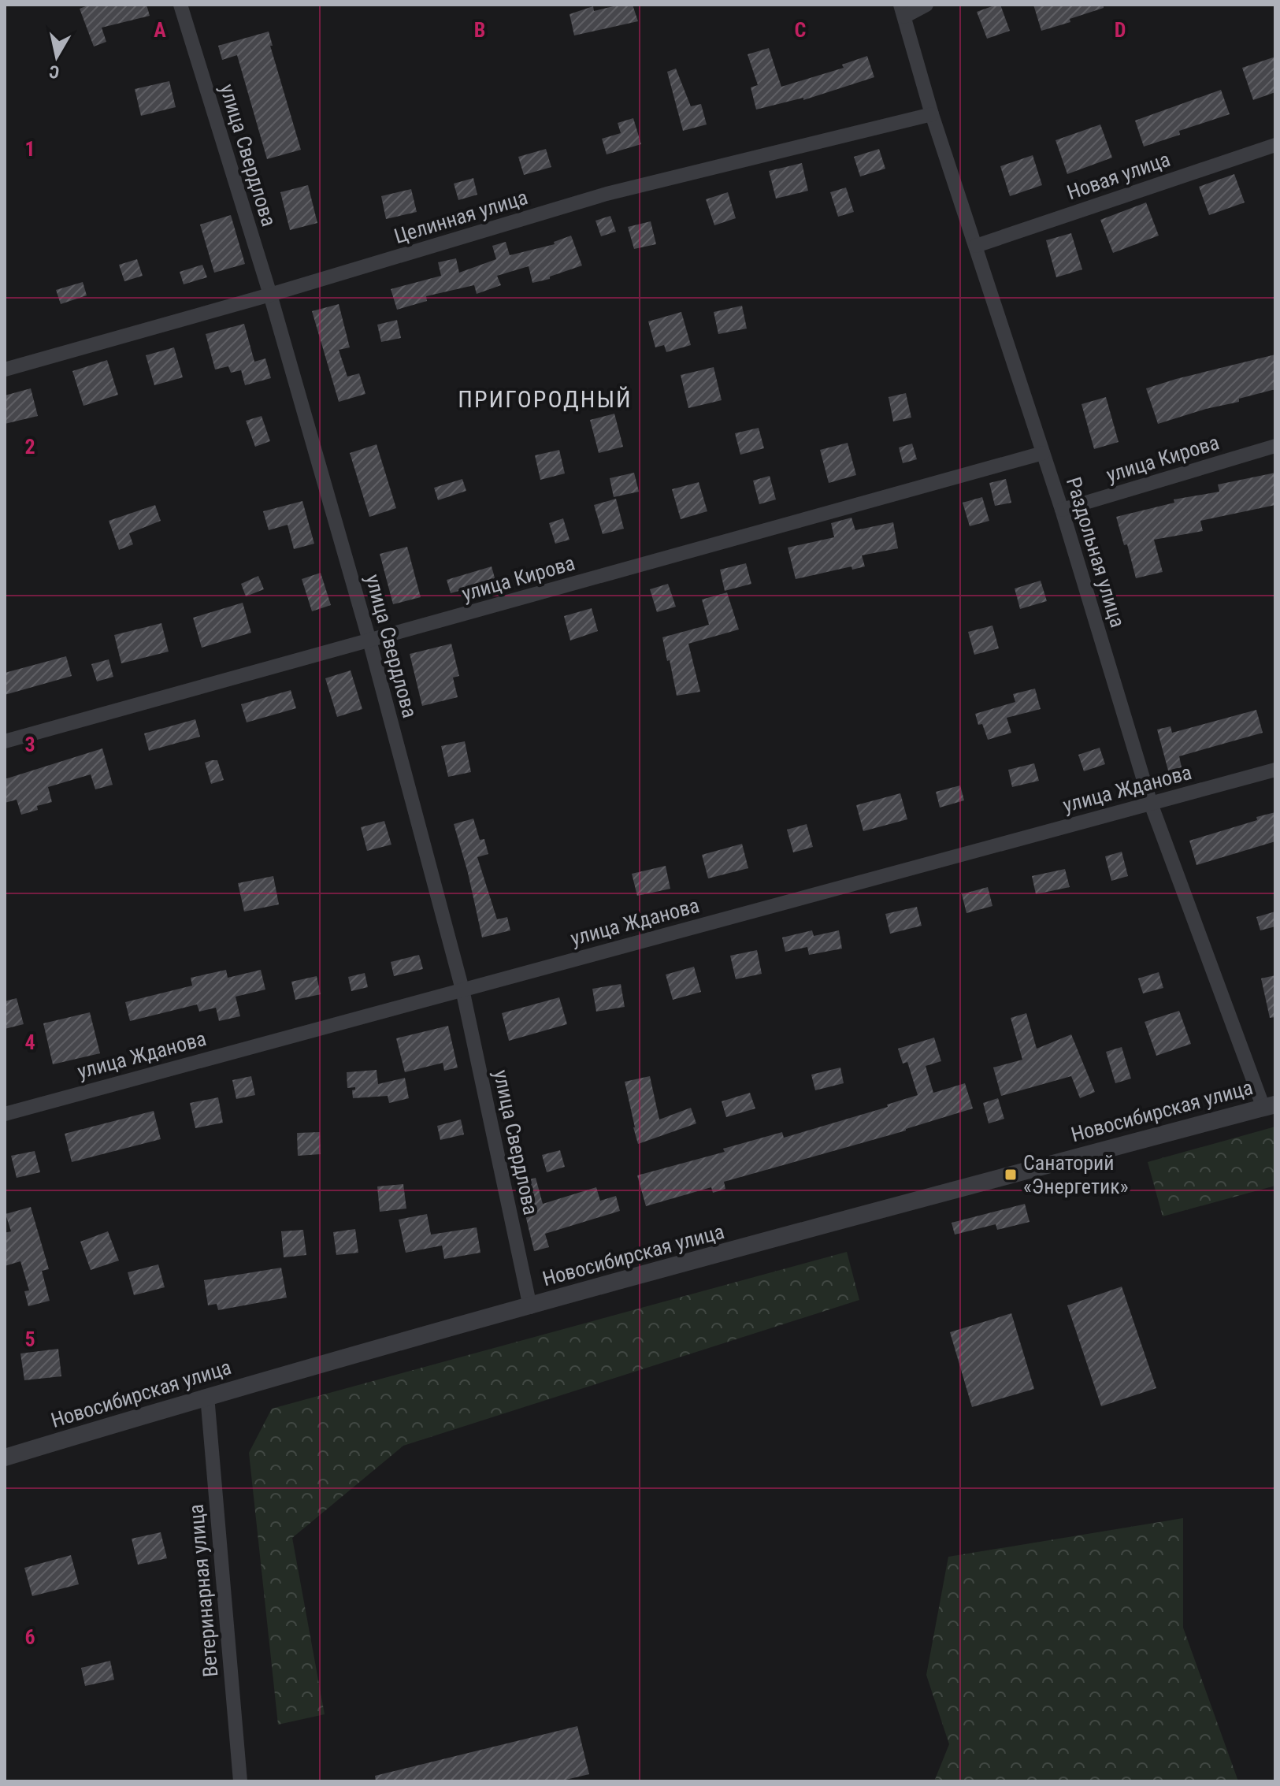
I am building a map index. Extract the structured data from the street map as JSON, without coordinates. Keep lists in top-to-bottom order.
{
  "streets": {
    "street": [
      "улица Свердлова",
      "Новая улица",
      "Целинная улица",
      "улица Кирова",
      "Раздольная улица",
      "улица Жданова",
      "Новосибирская улица",
      "Ветеринарная улица"
    ]
  },
  "crossings": [
    ["улица Свердлова", "Целинная улица"],
    ["улица Свердлова", "улица Кирова"],
    ["улица Свердлова", "улица Жданова"],
    ["улица Свердлова", "Новосибирская улица"],
    ["Новая улица", "Раздольная улица"],
    ["Целинная улица", "Раздольная улица"],
    ["улица Кирова", "Раздольная улица"],
    ["Раздольная улица", "улица Жданова"],
    ["Раздольная улица", "Новосибирская улица"],
    ["Новосибирская улица", "Ветеринарная улица"]
  ],
  "districts": ["ПРИГОРОДНЫЙ"],
  "places": {
    "transit": ["Санаторий «Энергетик»"]
  },
  "north": "bottom",
  "grid": {
    "columns": [
      "A",
      "B",
      "C",
      "D"
    ],
    "rows": [
      "1",
      "2",
      "3",
      "4",
      "5",
      "6"
    ]
  }
}
